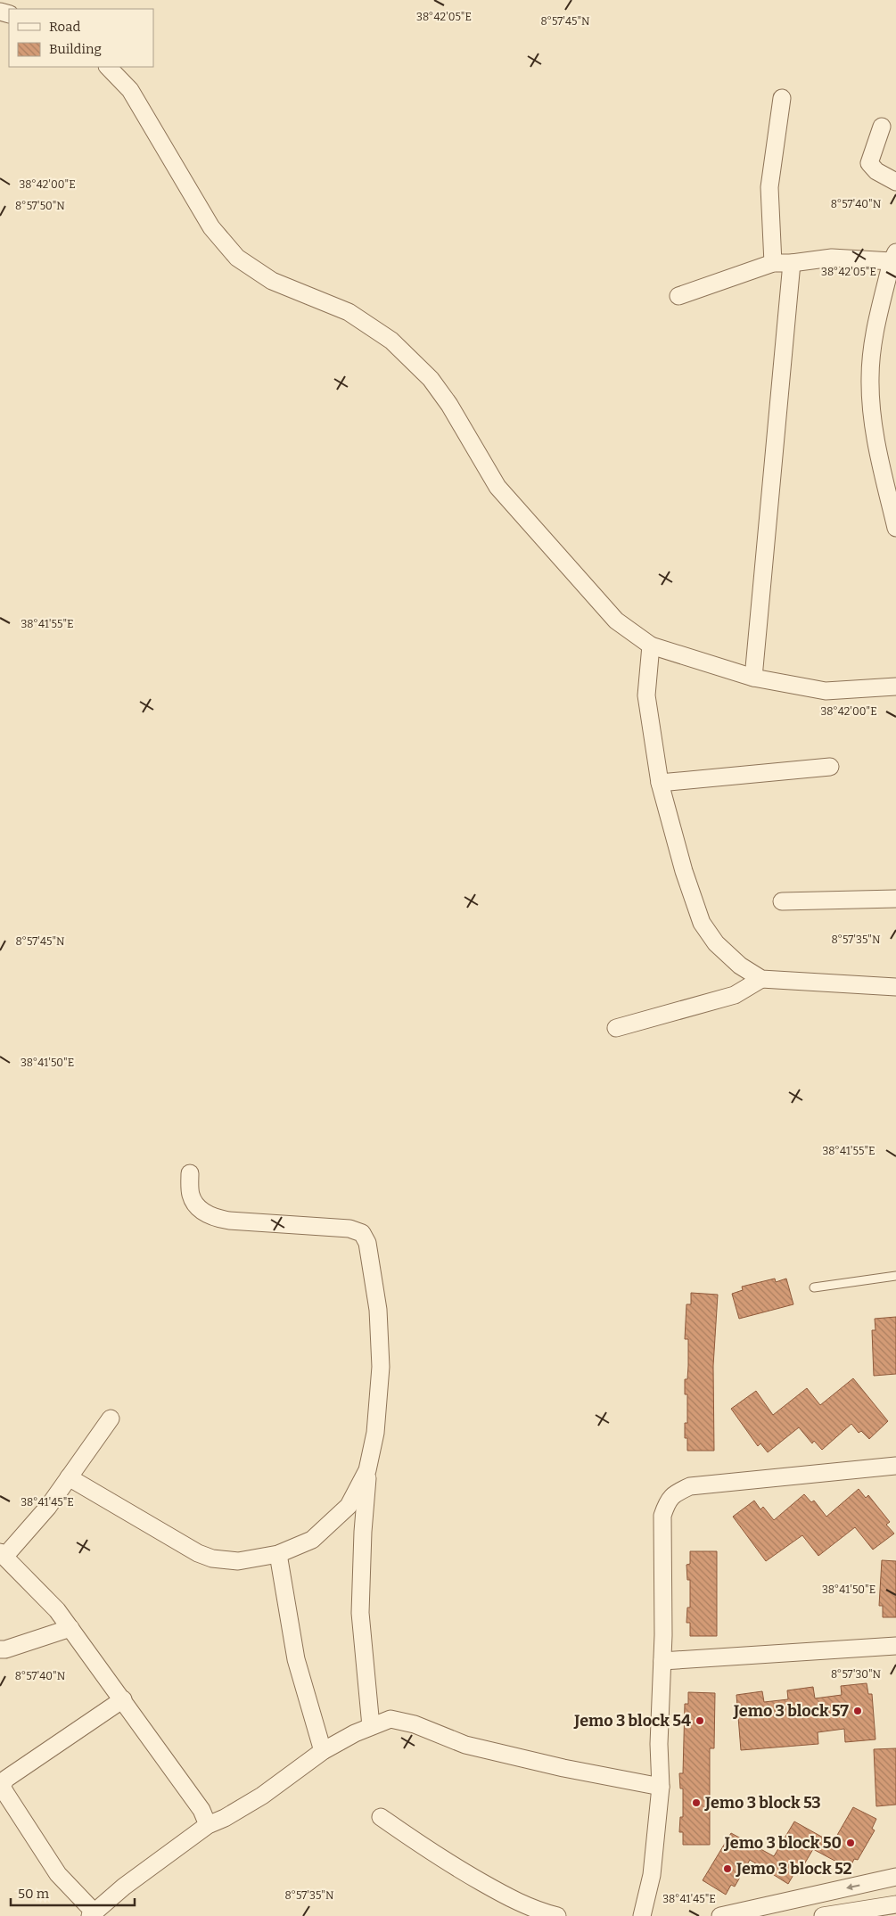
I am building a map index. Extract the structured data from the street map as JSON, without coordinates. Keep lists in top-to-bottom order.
{
  "places": [
    "Jemo 3 block 57",
    "Jemo 3 block 54",
    "Jemo 3 block 53",
    "Jemo 3 block 50",
    "Jemo 3 block 52"
  ],
  "legend": ["Road", "Building"],
  "scale_bar": "50 m",
  "coordinates": [
    "38°42'05\"E",
    "8°57'45\"N",
    "38°42'00\"E",
    "8°57'40\"N",
    "8°57'50\"N",
    "38°41'55\"E",
    "8°57'35\"N",
    "38°41'50\"E",
    "38°41'45\"E",
    "8°57'30\"N"
  ]
}
